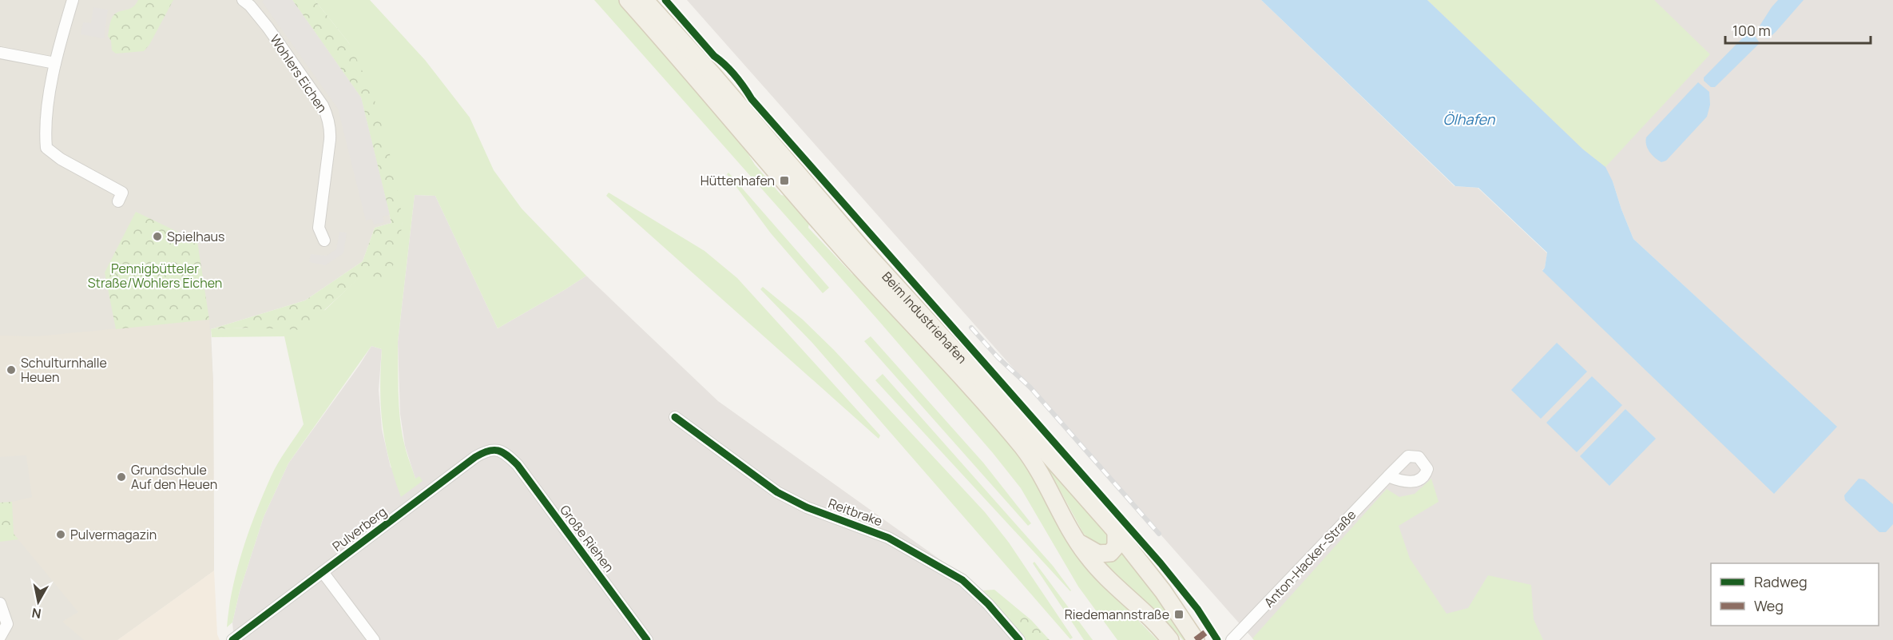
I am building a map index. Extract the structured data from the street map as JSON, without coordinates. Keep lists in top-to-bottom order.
{
  "streets": {
    "main road": ["Beim Industriehafen"],
    "street": [
      "Wohlers Eichen",
      "Reitbrake",
      "Pulverberg",
      "Große Riehen",
      "Anton-Hacker-Straße"
    ]
  },
  "crossings": [
    ["Pulverberg", "Große Riehen"]
  ],
  "water": ["Ölhafen"],
  "parks": ["Pennigbütteler Straße/Wohlers Eichen"],
  "places": {
    "transit": ["Hüttenhafen", "Riedemannstraße"],
    "other": [
      "Spielhaus",
      "Schulturnhalle Heuen",
      "Grundschule Auf den Heuen",
      "Pulvermagazin"
    ]
  },
  "legend": ["Radweg", "Weg"],
  "scale_bar": "100 m",
  "north": "bottom"
}
